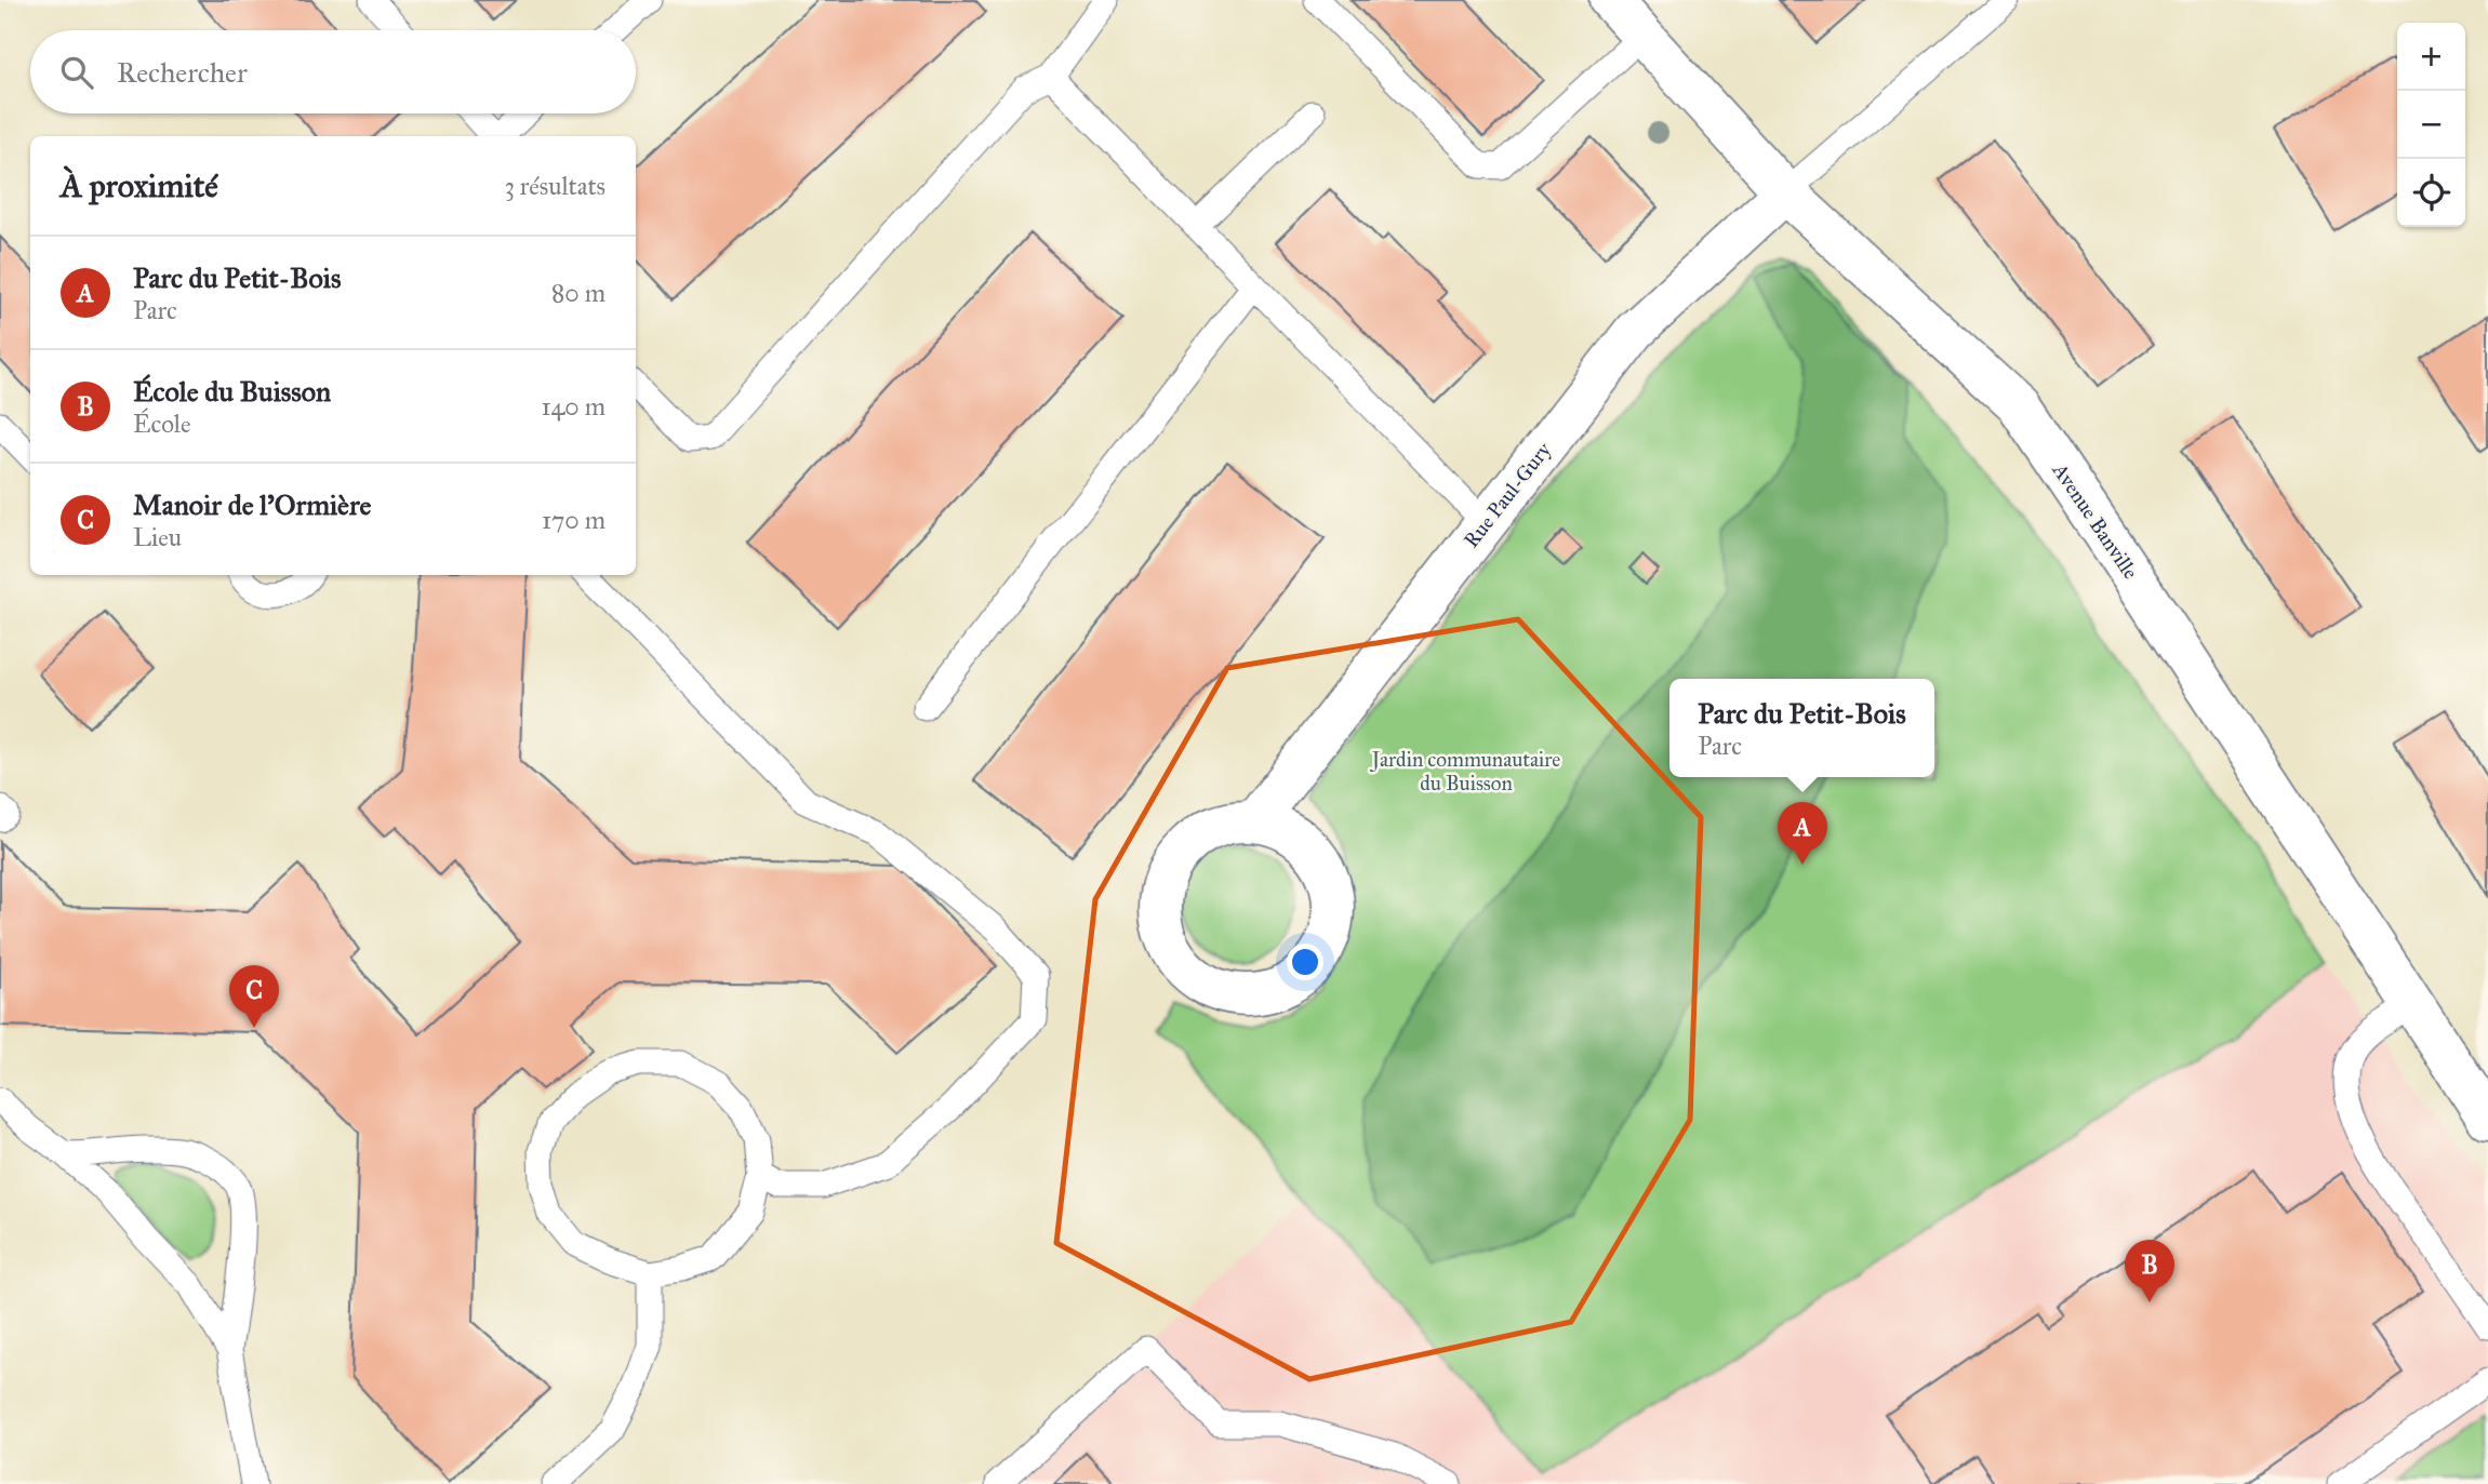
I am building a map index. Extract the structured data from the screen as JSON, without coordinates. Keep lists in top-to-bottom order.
{
  "streets": {
    "street": ["Rue Paul-Gury", "Avenue Banville"]
  },
  "crossings": [
    ["Rue Paul-Gury", "Avenue Banville"]
  ],
  "parks": ["Jardin communautaire du Buisson"],
  "page": {
    "map_buttons": ["+", "−"],
    "search": "Rechercher",
    "heading": ["À proximité", "3 résultats"],
    "list": [
      {
        "mark": "A",
        "name": "Parc du Petit-Bois",
        "note": "Parc",
        "value": "80 m"
      },
      {
        "mark": "B",
        "name": "École du Buisson",
        "note": "École",
        "value": "140 m"
      },
      {
        "mark": "C",
        "name": "Manoir de l'Ormière",
        "note": "Lieu",
        "value": "170 m"
      }
    ],
    "popup": ["Parc du Petit-Bois", "Parc"],
    "pins": ["A", "C", "B"]
  }
}
